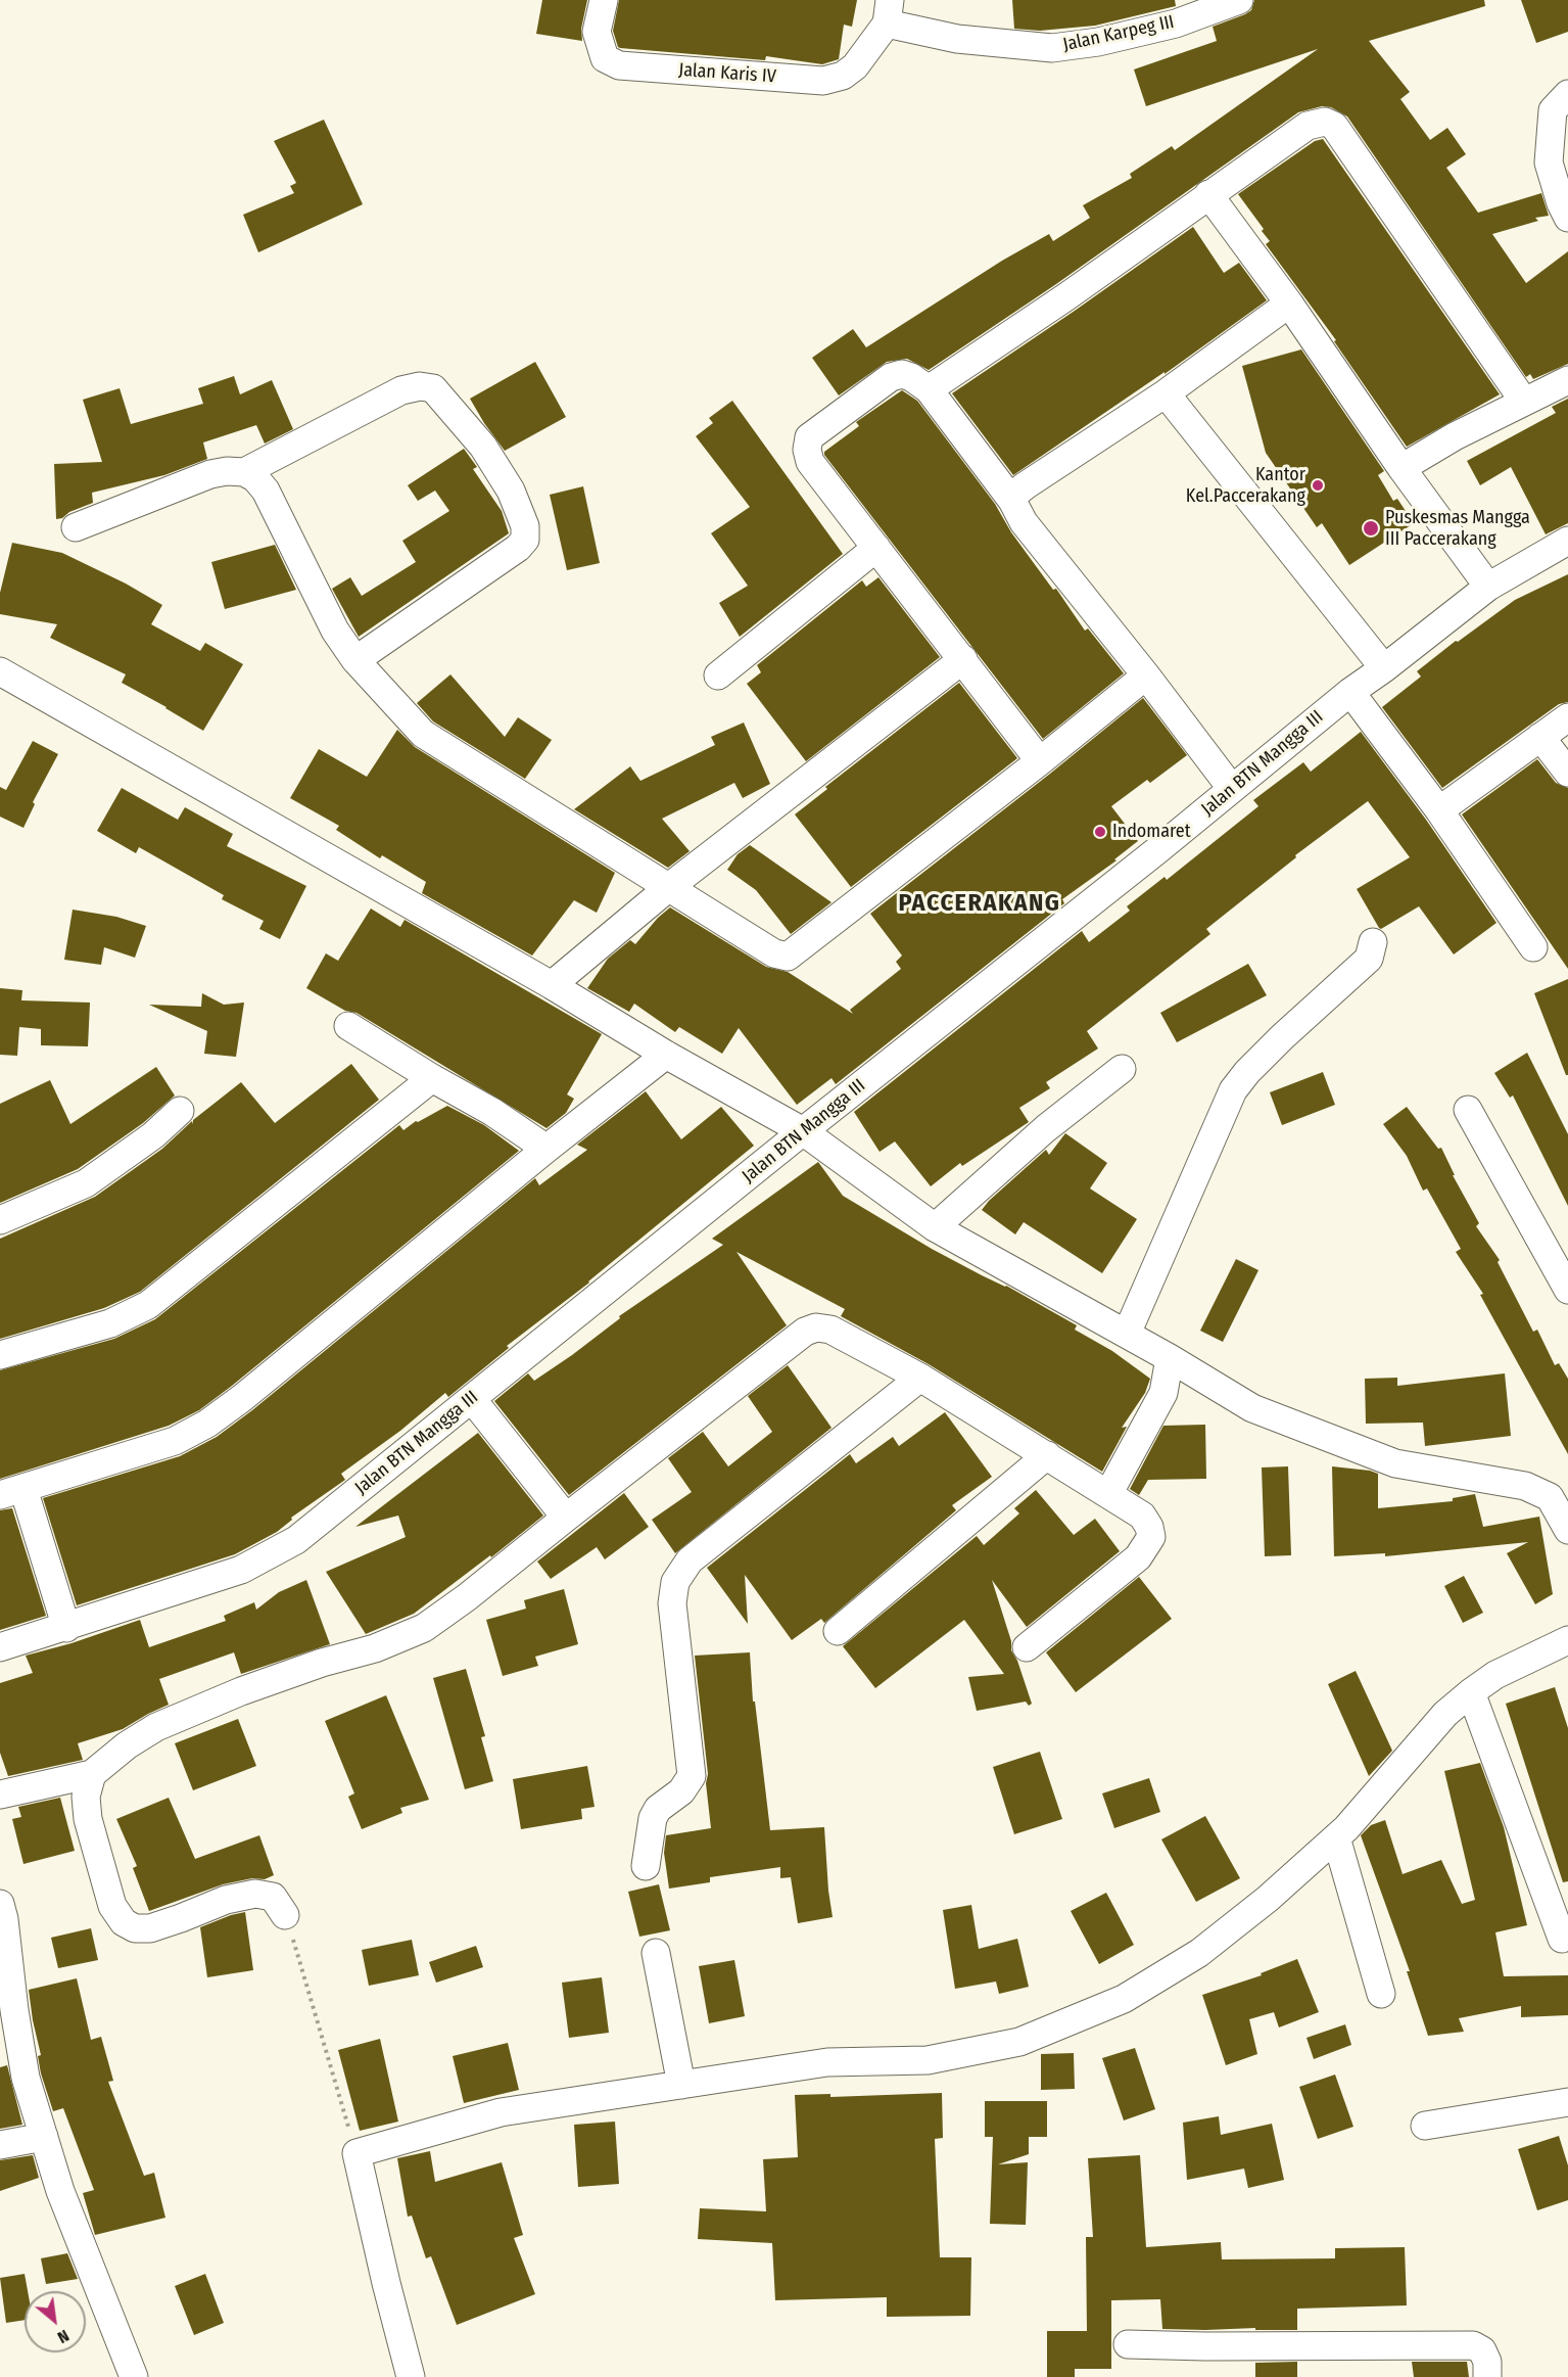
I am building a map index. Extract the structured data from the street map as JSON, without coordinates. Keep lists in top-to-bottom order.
{
  "streets": {
    "street": ["Jalan Karpeg III", "Jalan Karis IV", "Jalan BTN Mangga III"]
  },
  "crossings": [
    ["Jalan Karpeg III", "Jalan Karis IV"]
  ],
  "districts": ["PACCERAKANG"],
  "places": ["Kantor Kel.Paccerakang", "Puskesmas Mangga III Paccerakang", "Indomaret"],
  "north": "bottom right"
}
